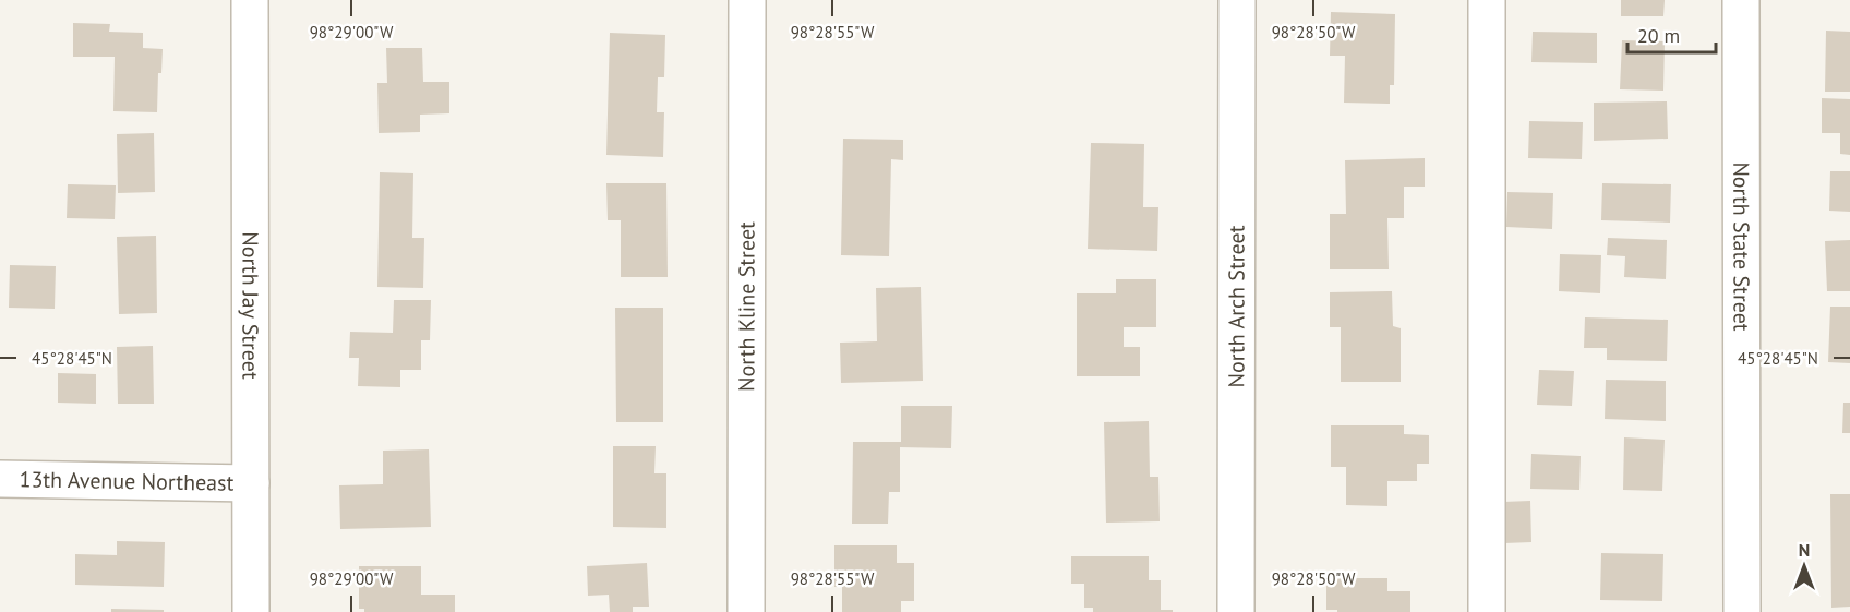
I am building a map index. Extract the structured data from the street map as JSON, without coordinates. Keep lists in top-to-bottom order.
{
  "streets": {
    "street": [
      "North State Street",
      "North Jay Street",
      "North Kline Street",
      "North Arch Street",
      "13th Avenue Northeast"
    ]
  },
  "crossings": [
    ["North Jay Street", "13th Avenue Northeast"]
  ],
  "scale_bar": "20 m",
  "north": "top",
  "coordinates": [
    "98°29'00\"W",
    "98°28'55\"W",
    "98°28'50\"W",
    "45°28'45\"N"
  ]
}
